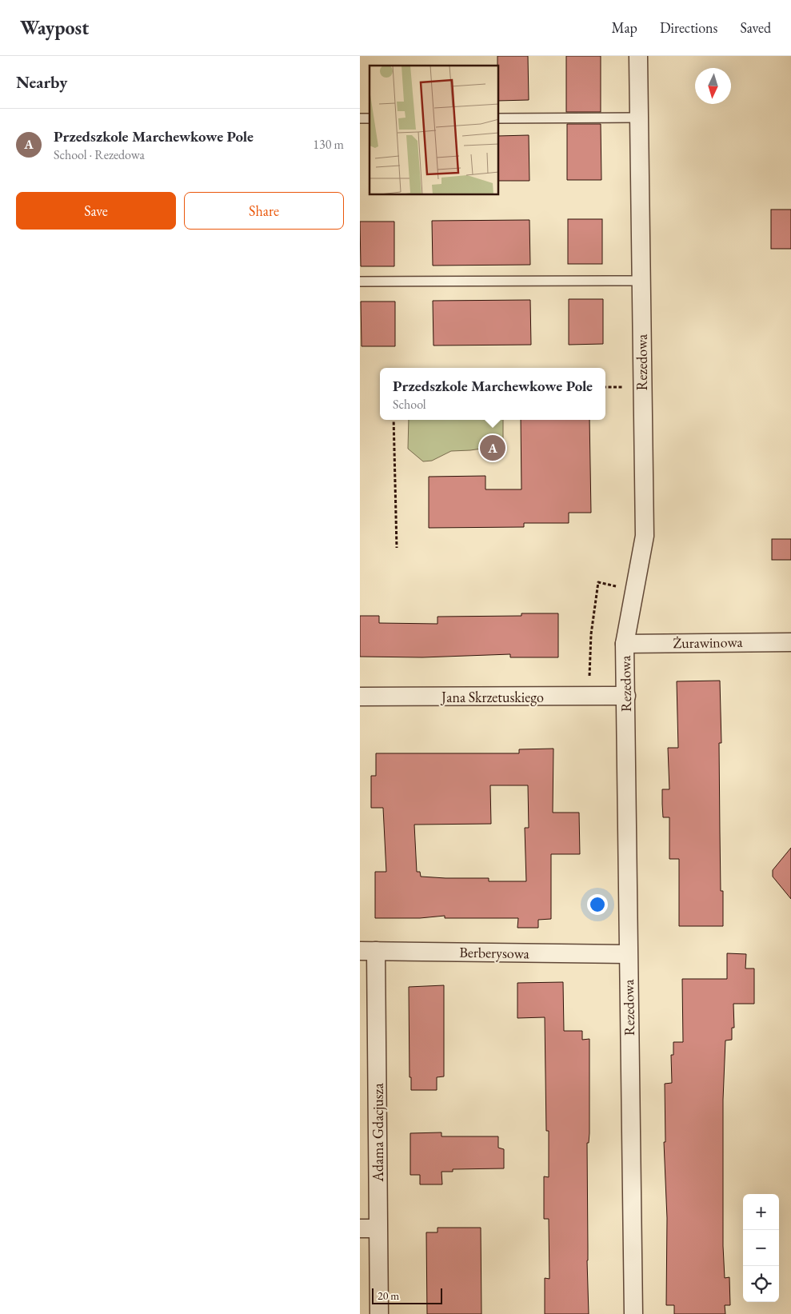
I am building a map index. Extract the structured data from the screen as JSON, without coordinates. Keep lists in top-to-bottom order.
{
  "streets": {
    "street": [
      "Rezedowa",
      "Żurawinowa",
      "Jana Skrzetuskiego",
      "Berberysowa",
      "Adama Gdacjusza"
    ]
  },
  "crossings": [
    ["Rezedowa", "Żurawinowa"],
    ["Rezedowa", "Jana Skrzetuskiego"],
    ["Rezedowa", "Berberysowa"],
    ["Berberysowa", "Adama Gdacjusza"]
  ],
  "scale_bar": "20 m",
  "north": "bottom",
  "page": {
    "header": "Waypost",
    "nav": ["Map", "Directions", "Saved"],
    "heading": "Nearby",
    "list": [
      {
        "mark": "A",
        "name": "Przedszkole Marchewkowe Pole",
        "note": "School · Rezedowa",
        "value": "130 m"
      }
    ],
    "buttons": ["Save", "Share"],
    "popup": ["Przedszkole Marchewkowe Pole", "School"],
    "pins": "A",
    "map_buttons": ["+", "−"],
    "scale": "20 m"
  }
}
